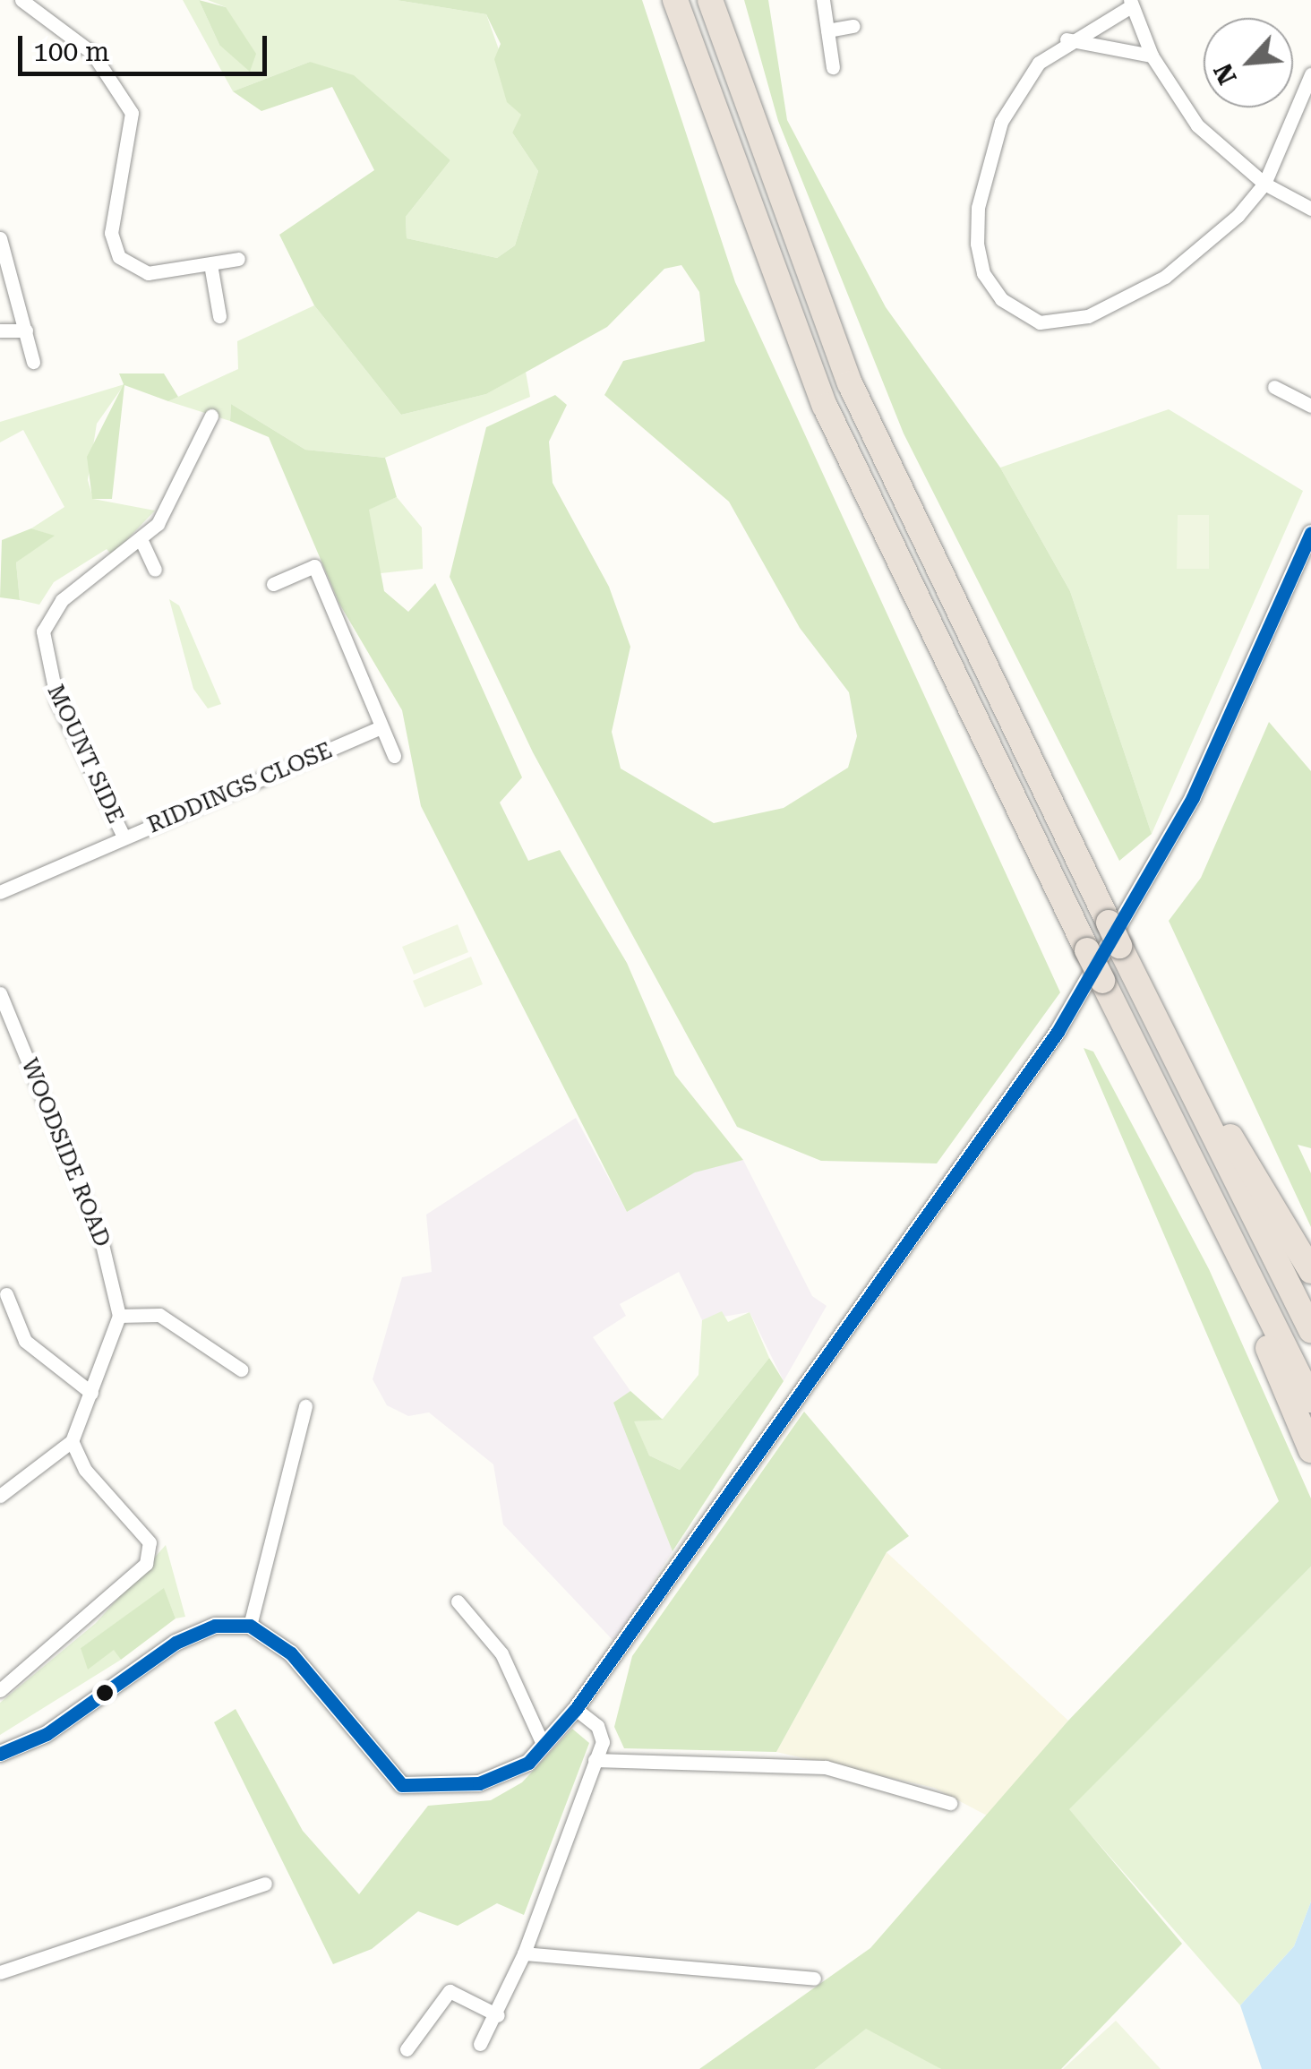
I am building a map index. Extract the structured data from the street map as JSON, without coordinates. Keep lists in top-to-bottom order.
{
  "streets": {
    "street": ["MOUNT SIDE", "RIDDINGS CLOSE", "WOODSIDE ROAD"]
  },
  "crossings": [
    ["MOUNT SIDE", "RIDDINGS CLOSE"]
  ],
  "scale_bar": "100 m",
  "north": "bottom left"
}
